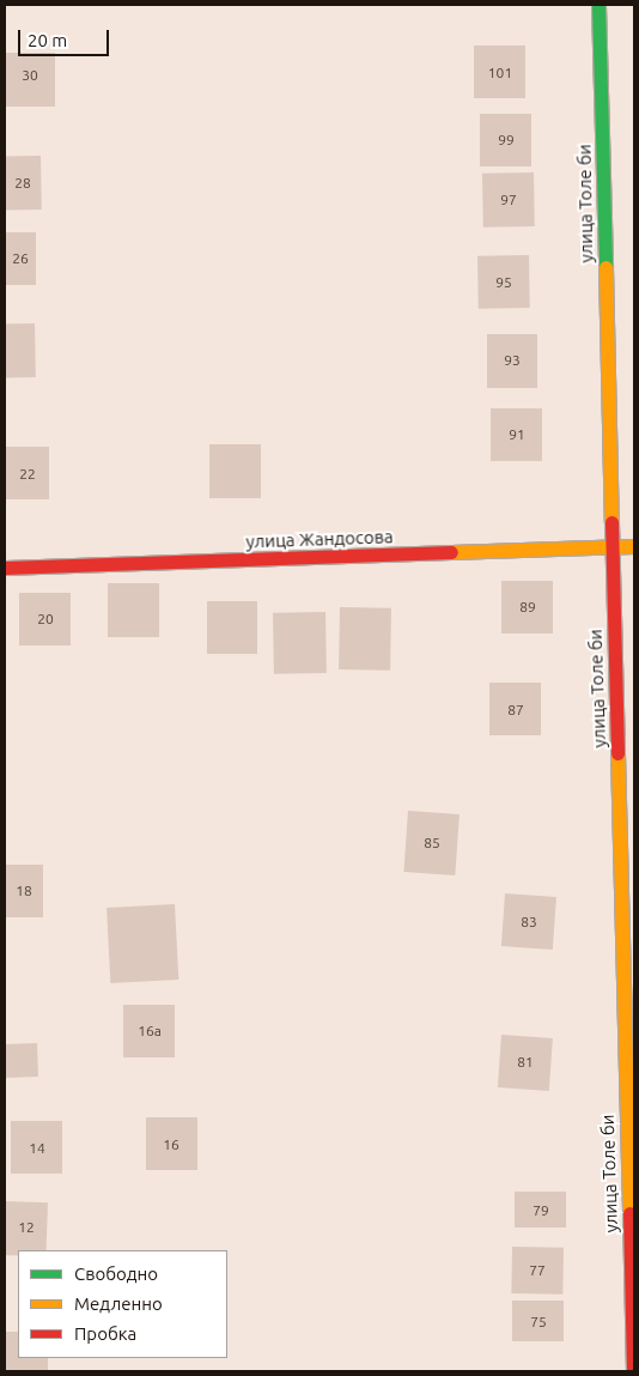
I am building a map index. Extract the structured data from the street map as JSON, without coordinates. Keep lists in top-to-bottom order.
{
  "streets": {
    "street": ["улица Толе би", "улица Жандосова"]
  },
  "crossings": [
    ["улица Толе би", "улица Жандосова"]
  ],
  "house_numbers": [
    "101",
    "30",
    "99",
    "28",
    "97",
    "26",
    "95",
    "93",
    "91",
    "22",
    "89",
    "20",
    "87",
    "85",
    "18",
    "83",
    "16а",
    "81",
    "16",
    "14",
    "79",
    "12",
    "77",
    "75"
  ],
  "legend": ["Свободно", "Медленно", "Пробка"],
  "scale_bar": "20 m"
}
